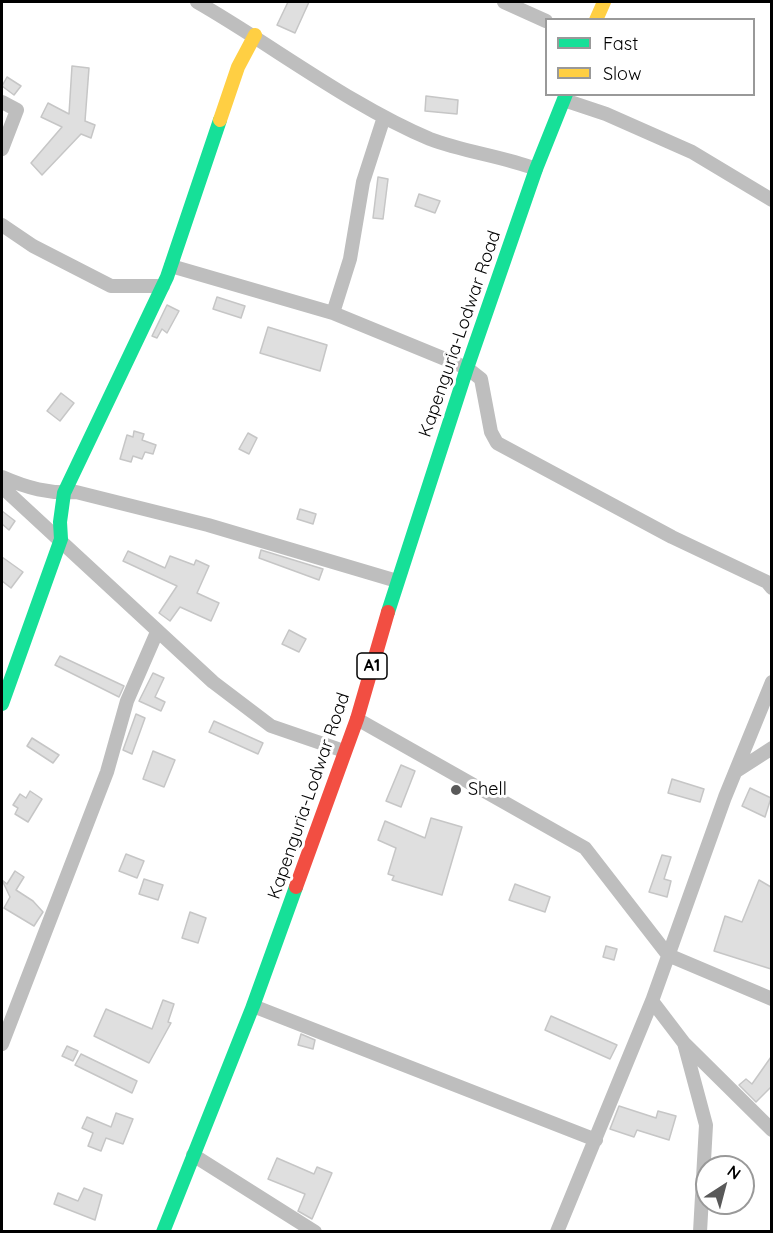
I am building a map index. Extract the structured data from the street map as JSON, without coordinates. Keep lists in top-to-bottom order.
{
  "streets": {
    "main road": ["Kapenguria-Lodwar Road", "A1"]
  },
  "places": ["Shell"],
  "legend": ["Fast", "Slow"],
  "north": "top right"
}
